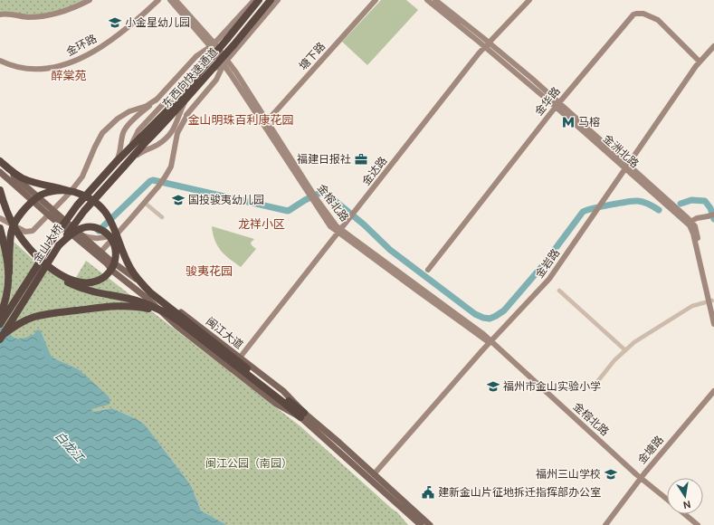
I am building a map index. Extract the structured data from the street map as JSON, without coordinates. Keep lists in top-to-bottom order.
{
  "streets": {
    "highway": ["东西向快速通道", "金山大桥"],
    "main road": ["闽江大道"],
    "street": [
      "金环路",
      "塘下路",
      "金华路",
      "金洲北路",
      "金达路",
      "金榕北路",
      "金岩路",
      "金塘路"
    ]
  },
  "crossings": [
    ["塘下路", "金榕北路"],
    ["东西向快速通道", "金山大桥"],
    ["金华路", "金洲北路"],
    ["金华路", "金岩路"],
    ["金洲北路", "金达路"],
    ["金洲北路", "金岩路"],
    ["金达路", "金榕北路"],
    ["金达路", "闽江大道"],
    ["金榕北路", "金岩路"],
    ["金榕北路", "金塘路"],
    ["金岩路", "闽江大道"]
  ],
  "districts": [
    "醉棠苑",
    "金山明珠百利康花园",
    "龙祥小区",
    "骏夷花园"
  ],
  "water": ["白龙江"],
  "parks": ["闽江公园（南园）"],
  "places": {
    "school or university": [
      "小金星幼儿园",
      "国投骏夷幼儿园",
      "福州市金山实验小学",
      "福州三山学校"
    ],
    "metro station": ["马榕"],
    "office": ["福建日报社"],
    "public building": ["建新金山片征地拆迁指挥部办公室"]
  },
  "north": "bottom"
}
